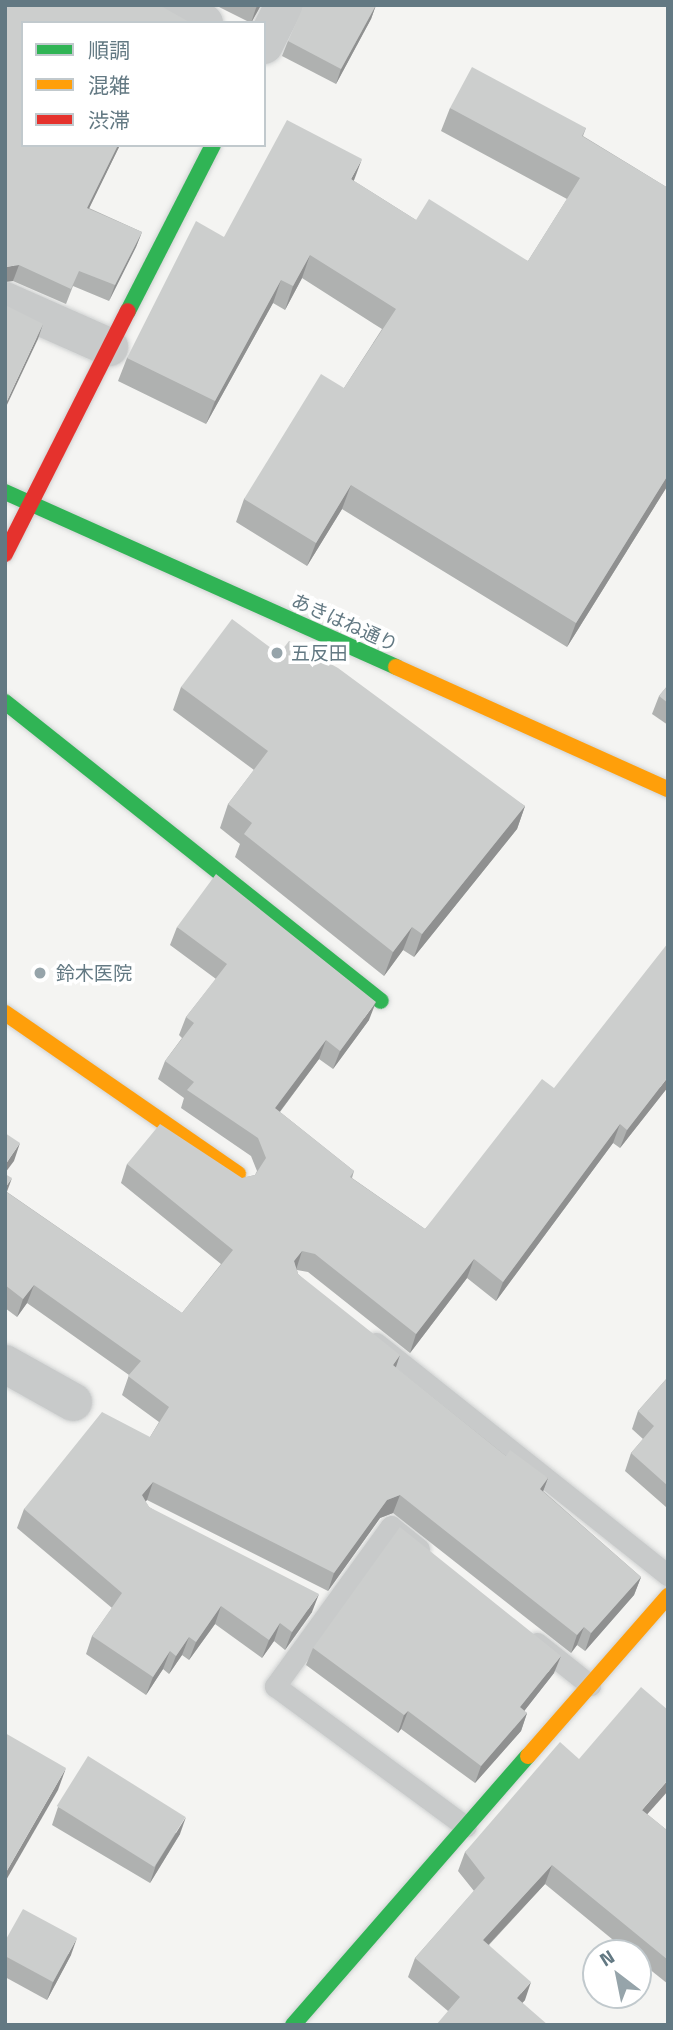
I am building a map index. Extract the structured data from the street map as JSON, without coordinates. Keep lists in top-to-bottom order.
{
  "streets": {
    "street": ["あきはね通り"]
  },
  "places": ["五反田", "鈴木医院"],
  "legend": ["順調", "混雑", "渋滞"],
  "north": "top left"
}
